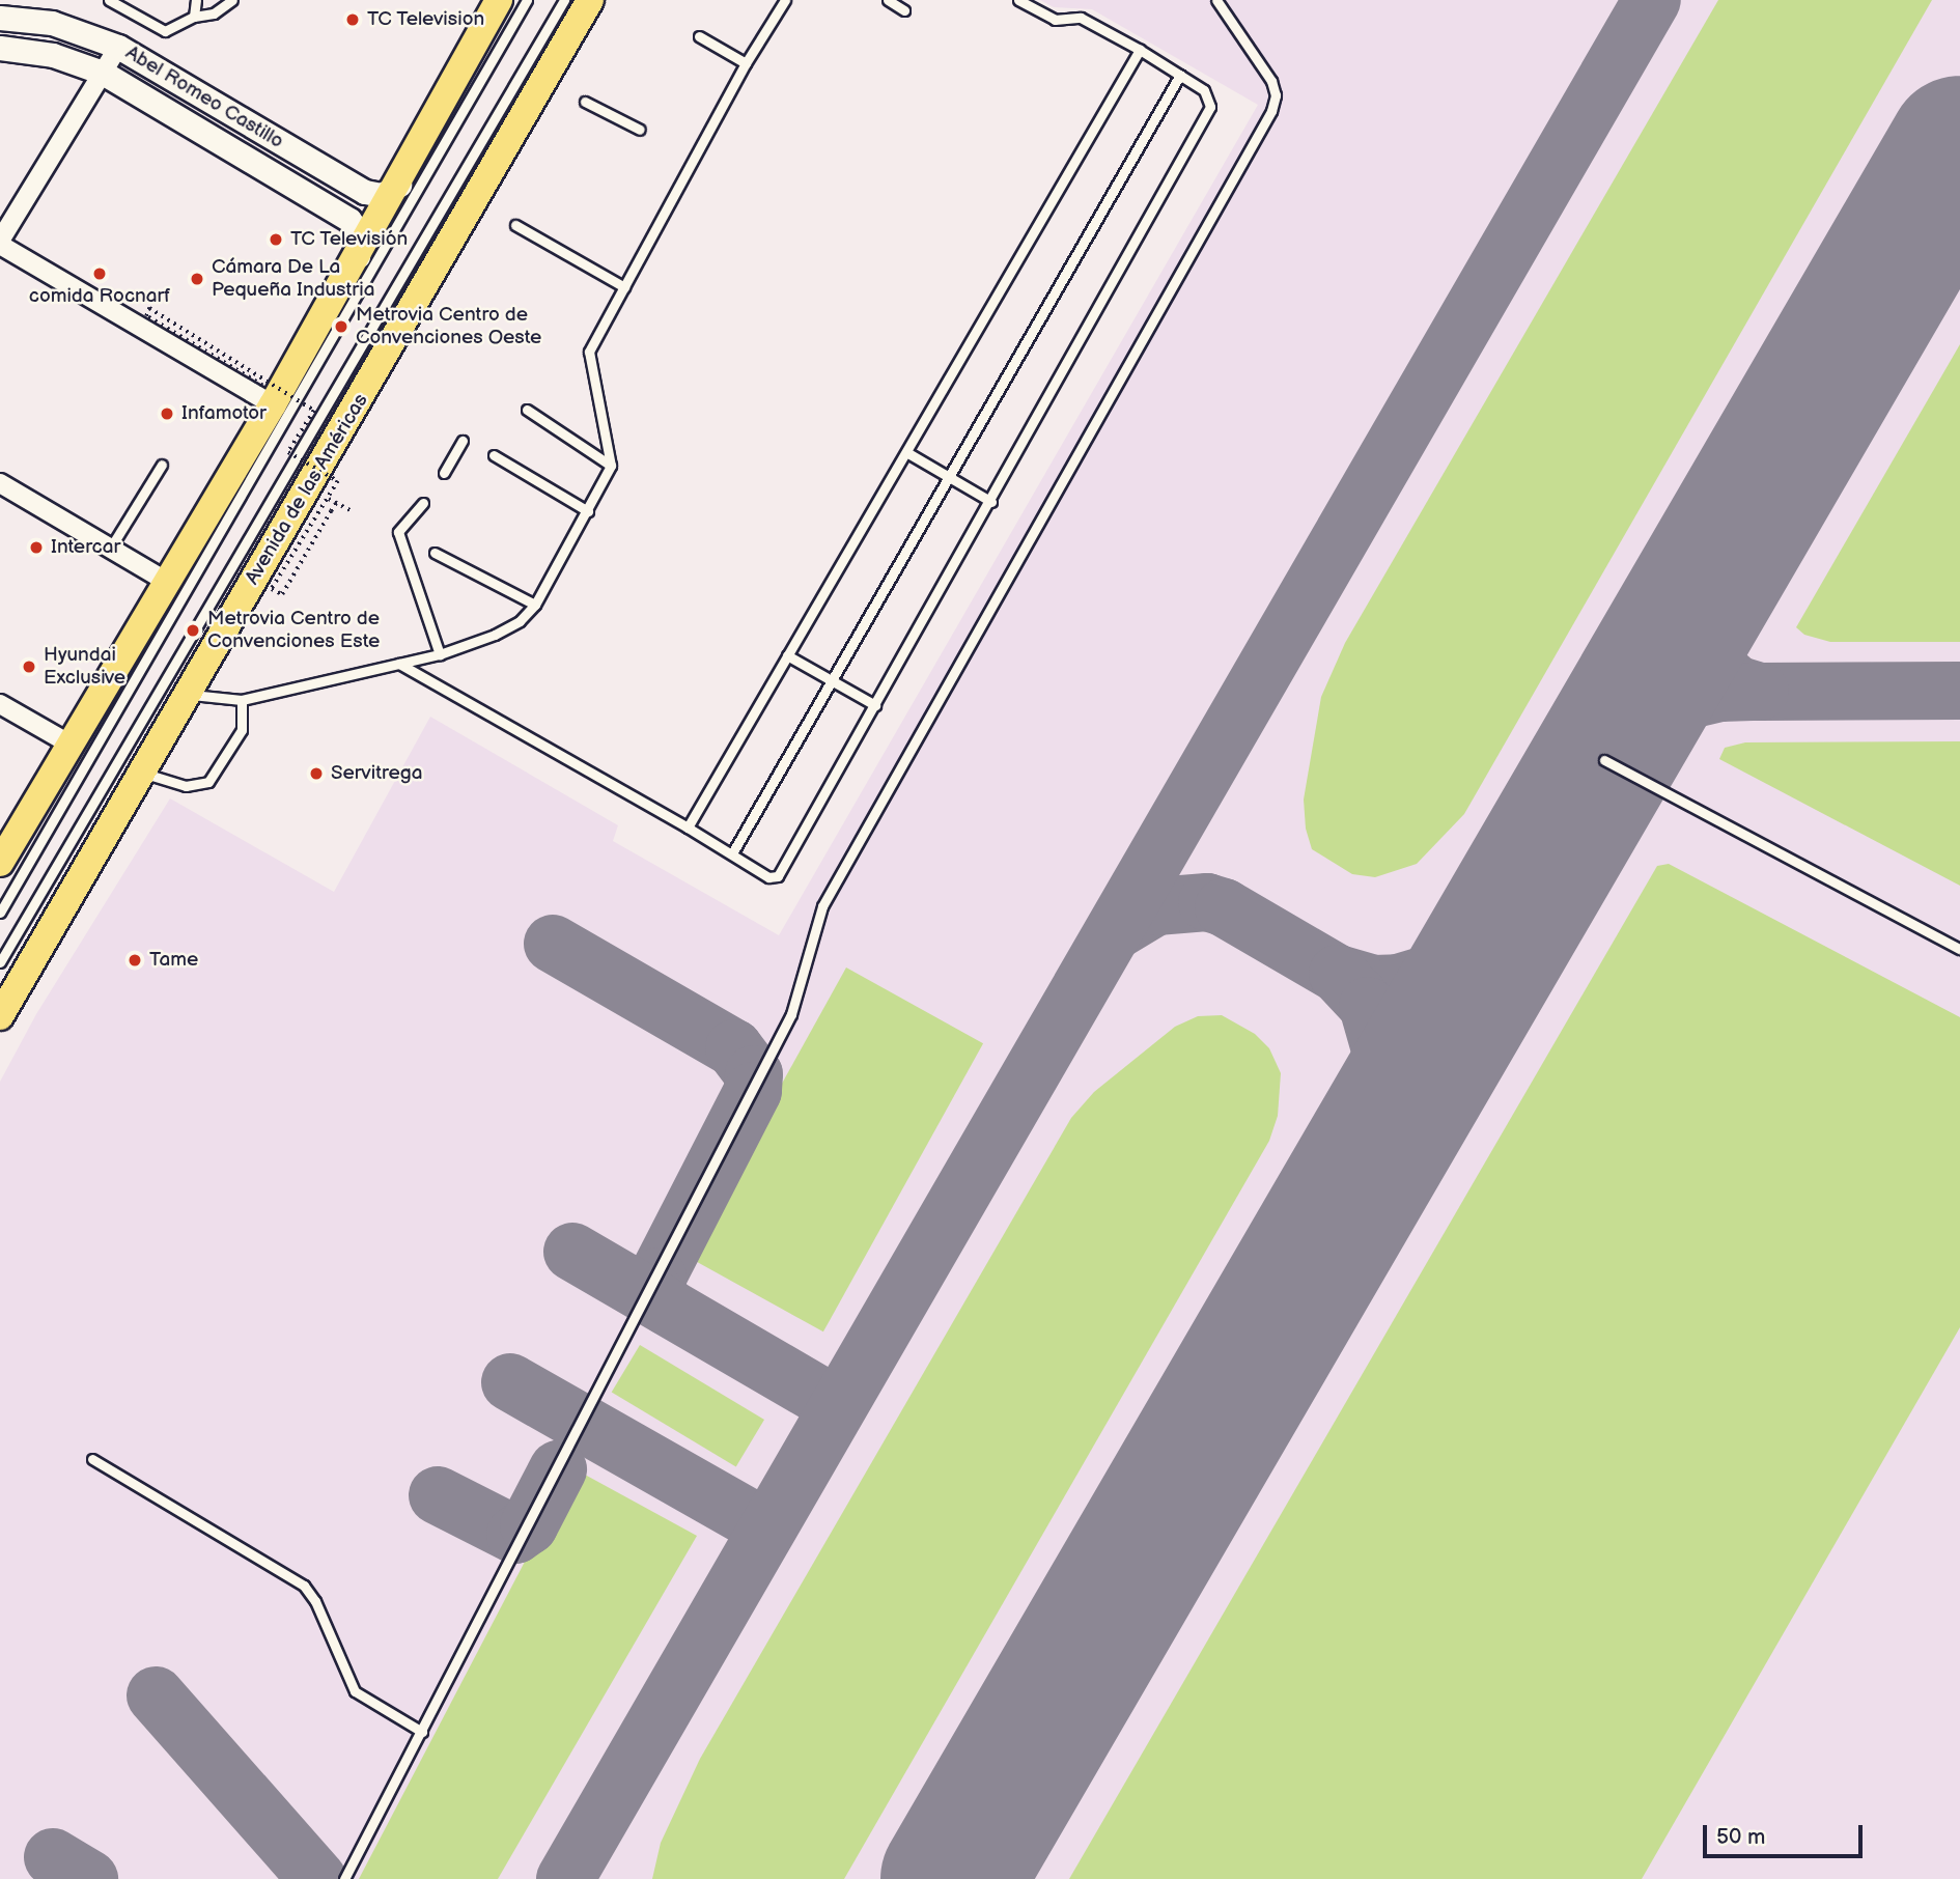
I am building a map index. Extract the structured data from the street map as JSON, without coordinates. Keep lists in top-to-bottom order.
{
  "streets": {
    "main road": ["Avenida de las Américas"],
    "street": ["Abel Romeo Castillo"]
  },
  "places": [
    "TC Television",
    "TC Televisión",
    "comida Rocnarf",
    "Cámara De La Pequeña Industria",
    "Metrovia Centro de Convenciones Oeste",
    "Infamotor",
    "Intercar",
    "Metrovia Centro de Convenciones Este",
    "Hyundai Exclusive",
    "Servitrega",
    "Tame"
  ],
  "scale_bar": "50 m"
}
